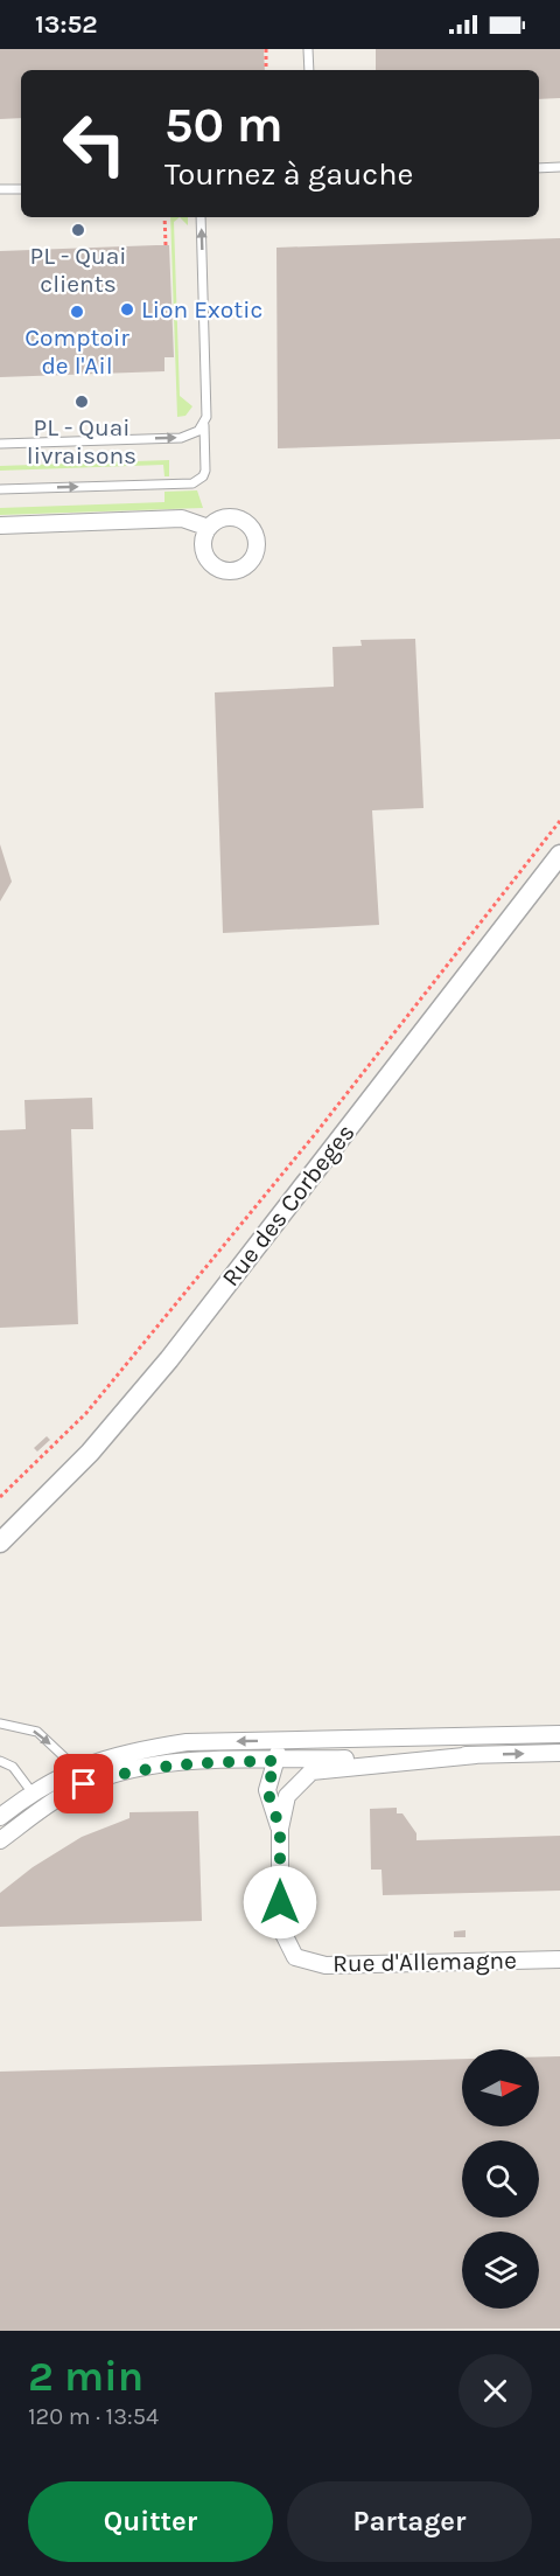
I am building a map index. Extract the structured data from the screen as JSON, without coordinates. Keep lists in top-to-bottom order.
{
  "streets": {
    "street": ["Rue des Corbeges", "Rue d'Allemagne"]
  },
  "places": [
    "PL - Quai clients",
    "Lion Exotic",
    "Comptoir de l'Ail",
    "PL - Quai livraisons"
  ],
  "north": "right",
  "page": {
    "status": "13:52",
    "turn": ["50 m", "Tournez à gauche"],
    "heading": ["2 min", "120 m · 13:54"],
    "buttons": ["Quitter", "Partager"]
  }
}
